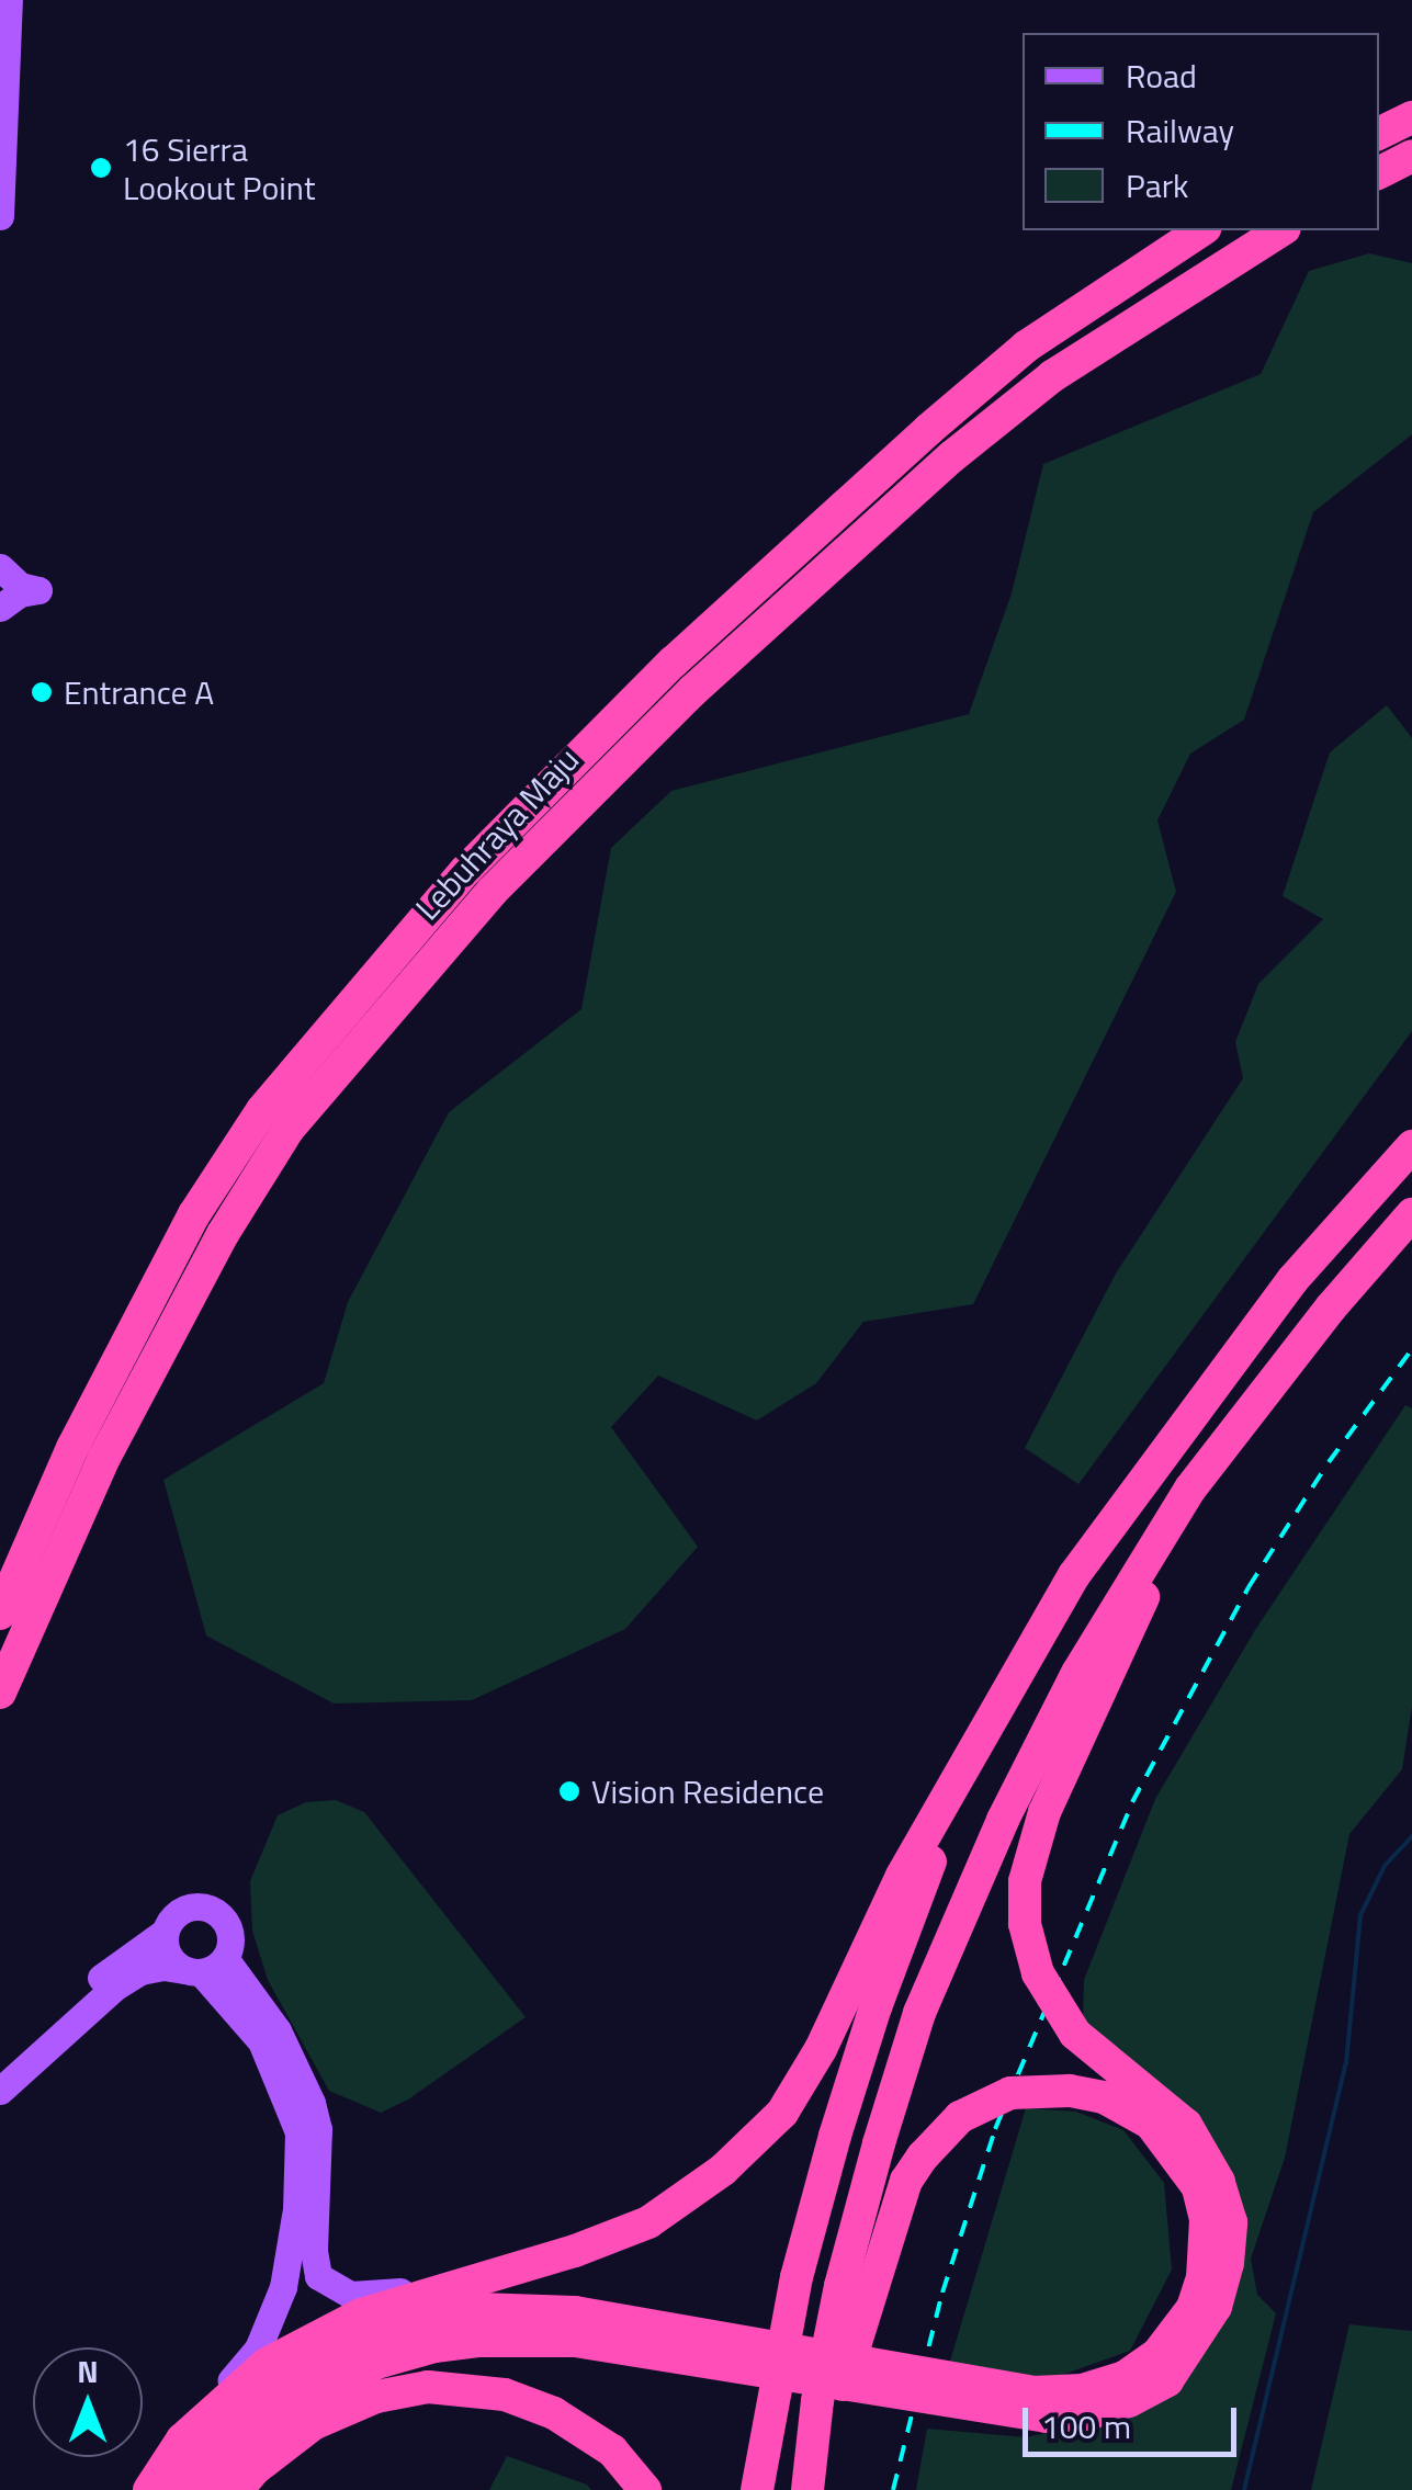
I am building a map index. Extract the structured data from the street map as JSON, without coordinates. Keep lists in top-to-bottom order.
{
  "streets": {
    "highway": ["Lebuhraya Maju"]
  },
  "places": ["16 Sierra Lookout Point", "Entrance A", "Vision Residence"],
  "legend": ["Road", "Railway", "Park"],
  "scale_bar": "100 m",
  "north": "top"
}
